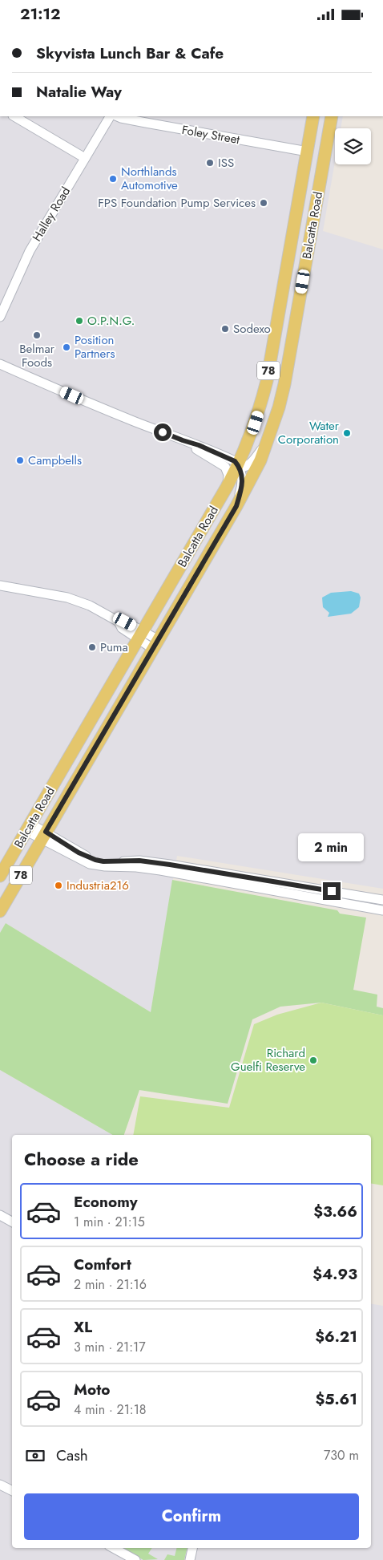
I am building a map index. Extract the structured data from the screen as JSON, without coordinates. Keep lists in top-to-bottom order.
{
  "streets": {
    "main road": ["Balcatta Road", "78"],
    "street": ["Foley Street", "Halley Road"]
  },
  "crossings": [
    ["Foley Street", "Balcatta Road"]
  ],
  "places": [
    "ISS",
    "Northlands Automotive",
    "FPS Foundation Pump Services",
    "O.P.N.G.",
    "Sodexo",
    "Belmar Foods",
    "Position Partners",
    "Water Corporation",
    "Campbells",
    "Puma",
    "Industria216",
    "Richard Guelfi Reserve"
  ],
  "page": {
    "status": "21:12",
    "banner": ["Skyvista Lunch Bar & Cafe", "Natalie Way"],
    "bubble": "2 min",
    "heading": "Choose a ride",
    "list": [
      {
        "name": "Economy",
        "note": "1 min · 21:15",
        "value": "$3.66"
      },
      {
        "name": "Comfort",
        "note": "2 min · 21:16",
        "value": "$4.93"
      },
      {
        "name": "XL",
        "note": "3 min · 21:17",
        "value": "$6.21"
      },
      {
        "name": "Moto",
        "note": "4 min · 21:18",
        "value": "$5.61"
      }
    ],
    "pay": ["Cash", "730 m"],
    "buttons": "Confirm"
  }
}
